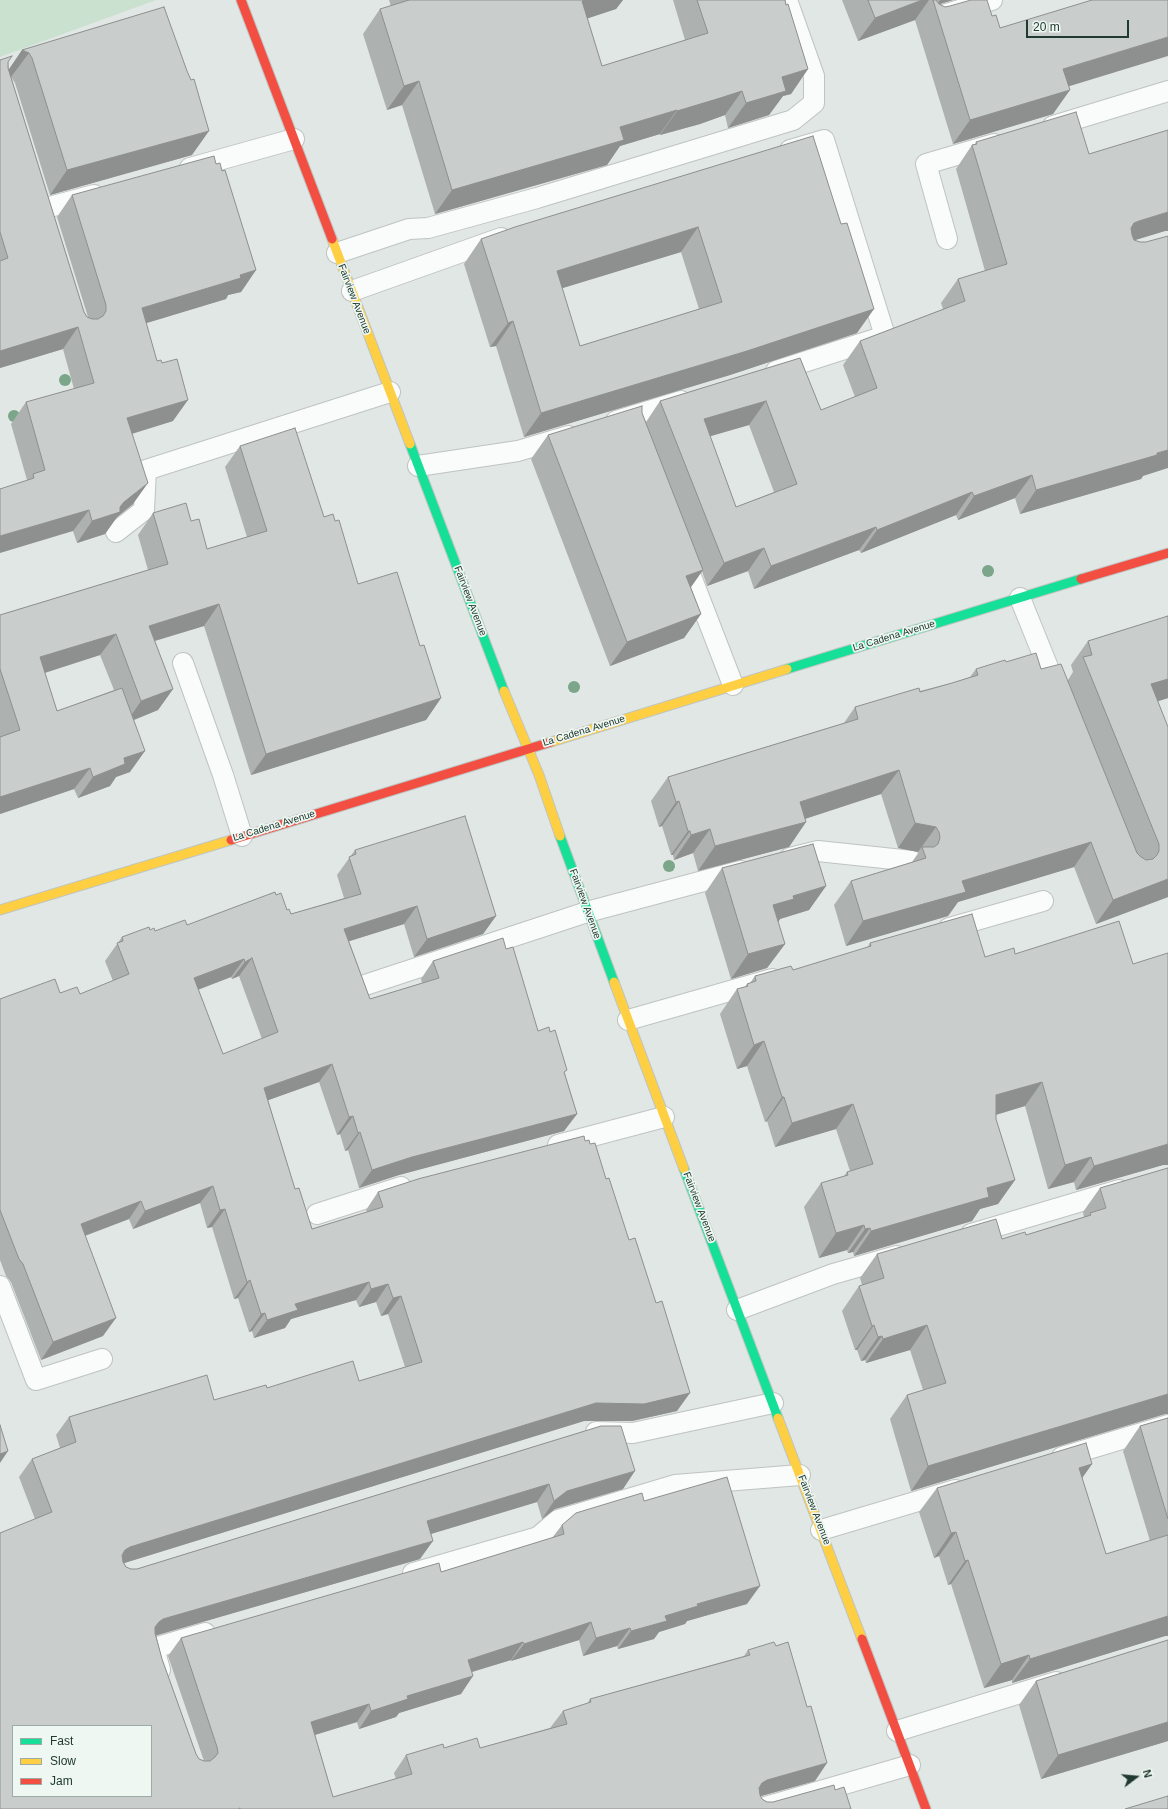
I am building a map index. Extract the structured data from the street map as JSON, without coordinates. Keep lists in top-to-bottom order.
{
  "streets": {
    "street": ["Fairview Avenue", "La Cadena Avenue"]
  },
  "crossings": [
    ["Fairview Avenue", "La Cadena Avenue"]
  ],
  "legend": ["Fast", "Slow", "Jam"],
  "scale_bar": "20 m",
  "north": "right"
}
